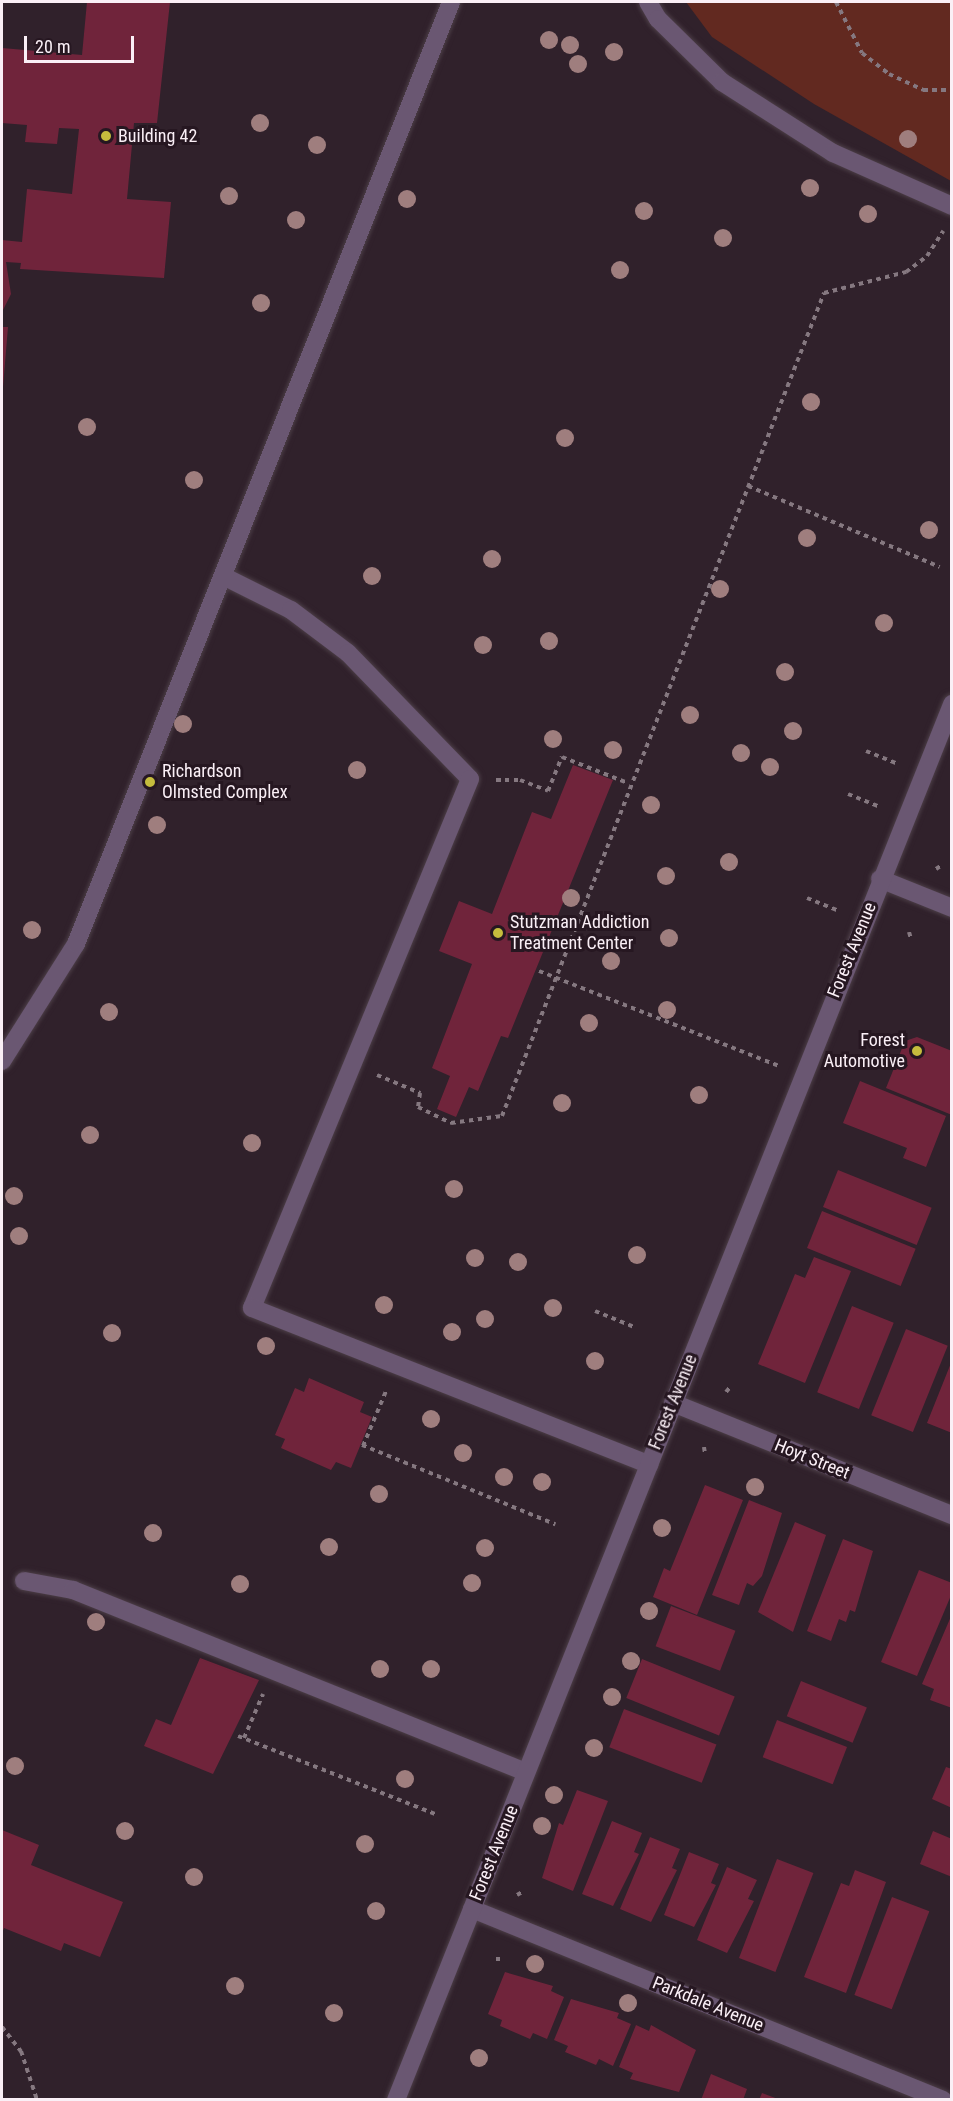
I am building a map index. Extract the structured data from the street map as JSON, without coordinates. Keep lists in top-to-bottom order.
{
  "streets": {
    "street": ["Forest Avenue", "Hoyt Street", "Parkdale Avenue"]
  },
  "crossings": [
    ["Forest Avenue", "Hoyt Street"],
    ["Forest Avenue", "Parkdale Avenue"]
  ],
  "places": [
    "Building 42",
    "Richardson Olmsted Complex",
    "Stutzman Addiction Treatment Center",
    "Forest Automotive"
  ],
  "scale_bar": "20 m"
}
